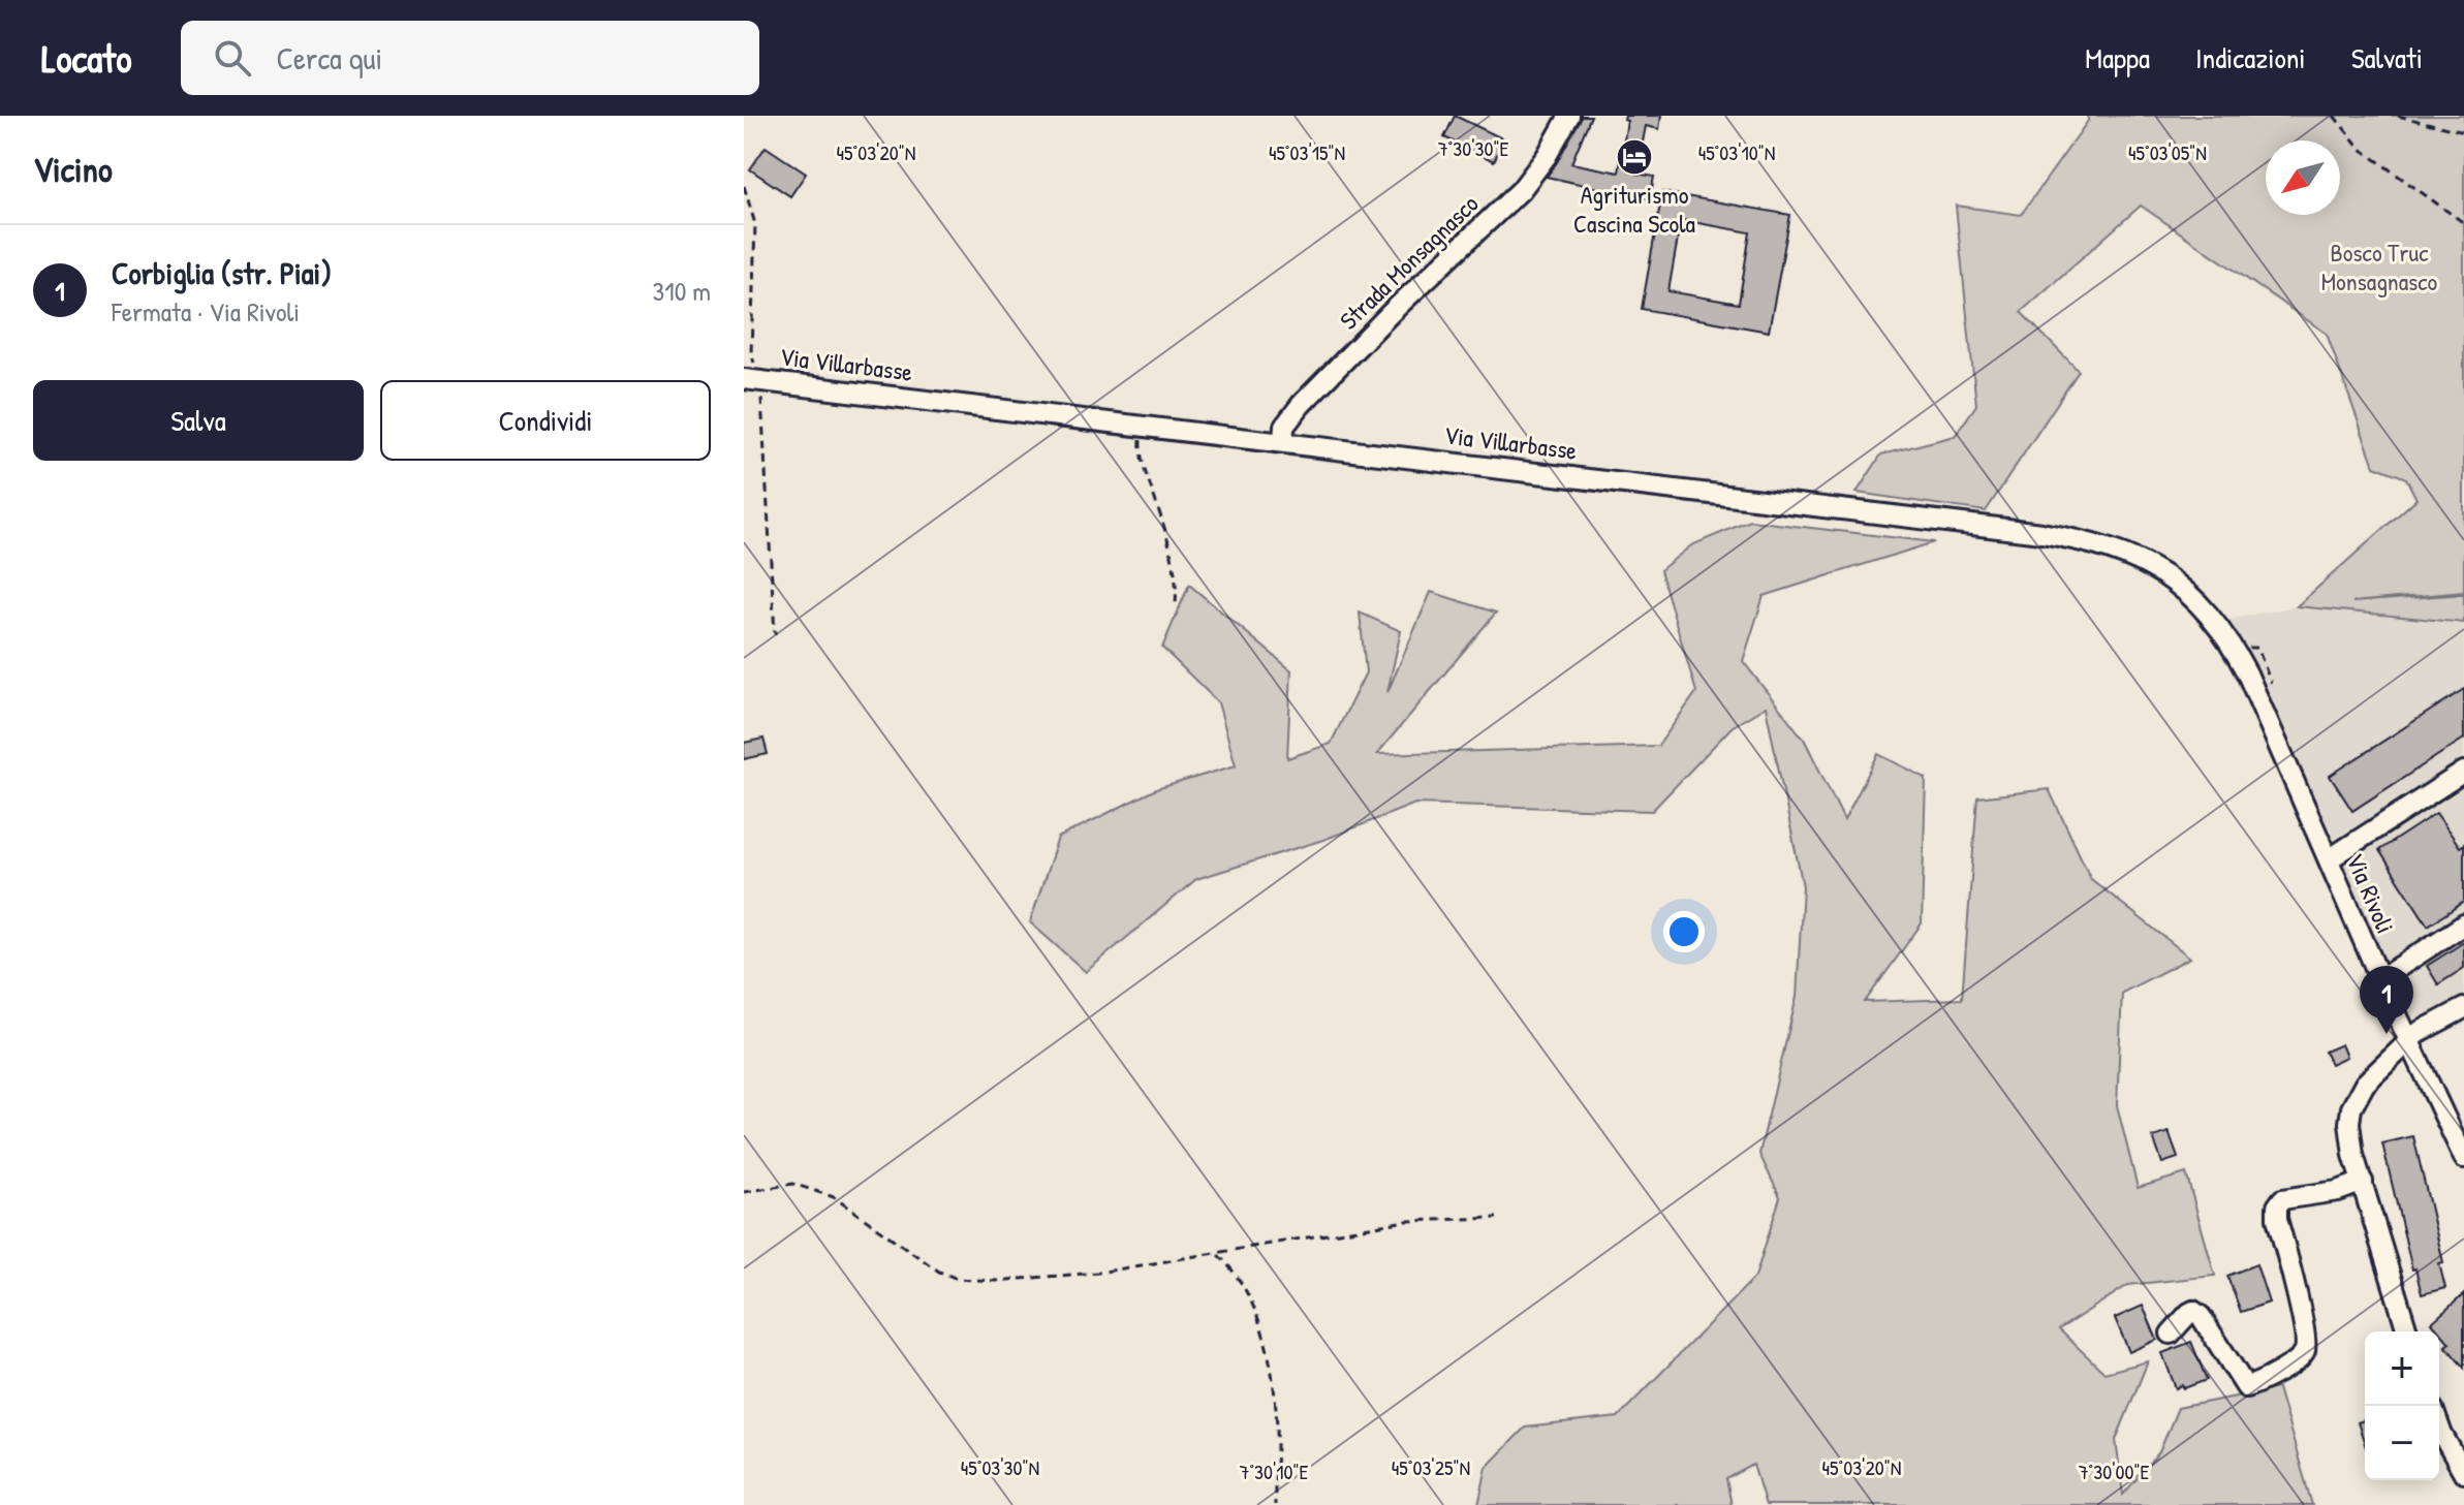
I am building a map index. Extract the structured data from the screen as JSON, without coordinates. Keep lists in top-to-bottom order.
{
  "streets": {
    "street": ["Strada Monsagnasco", "Via Villarbasse", "Via Rivoli"]
  },
  "crossings": [
    ["Strada Monsagnasco", "Via Villarbasse"],
    ["Via Villarbasse", "Via Rivoli"]
  ],
  "parks": ["Bosco Truc Monsagnasco"],
  "places": {
    "hotel": ["Agriturismo Cascina Scola"]
  },
  "north": "bottom left",
  "page": {
    "header": "Locato",
    "search": "Cerca qui",
    "nav": ["Mappa", "Indicazioni", "Salvati"],
    "heading": "Vicino",
    "list": [
      {
        "mark": "1",
        "name": "Corbiglia (str. Piai)",
        "note": "Fermata · Via Rivoli",
        "value": "310 m"
      }
    ],
    "buttons": ["Salva", "Condividi"],
    "pins": "1",
    "map_buttons": ["+", "−"]
  },
  "coordinates": [
    "7°30'30\"E",
    "45°03'20\"N",
    "45°03'15\"N",
    "45°03'10\"N",
    "45°03'05\"N",
    "45°03'30\"N",
    "45°03'25\"N",
    "7°30'10\"E",
    "7°30'00\"E"
  ]
}
